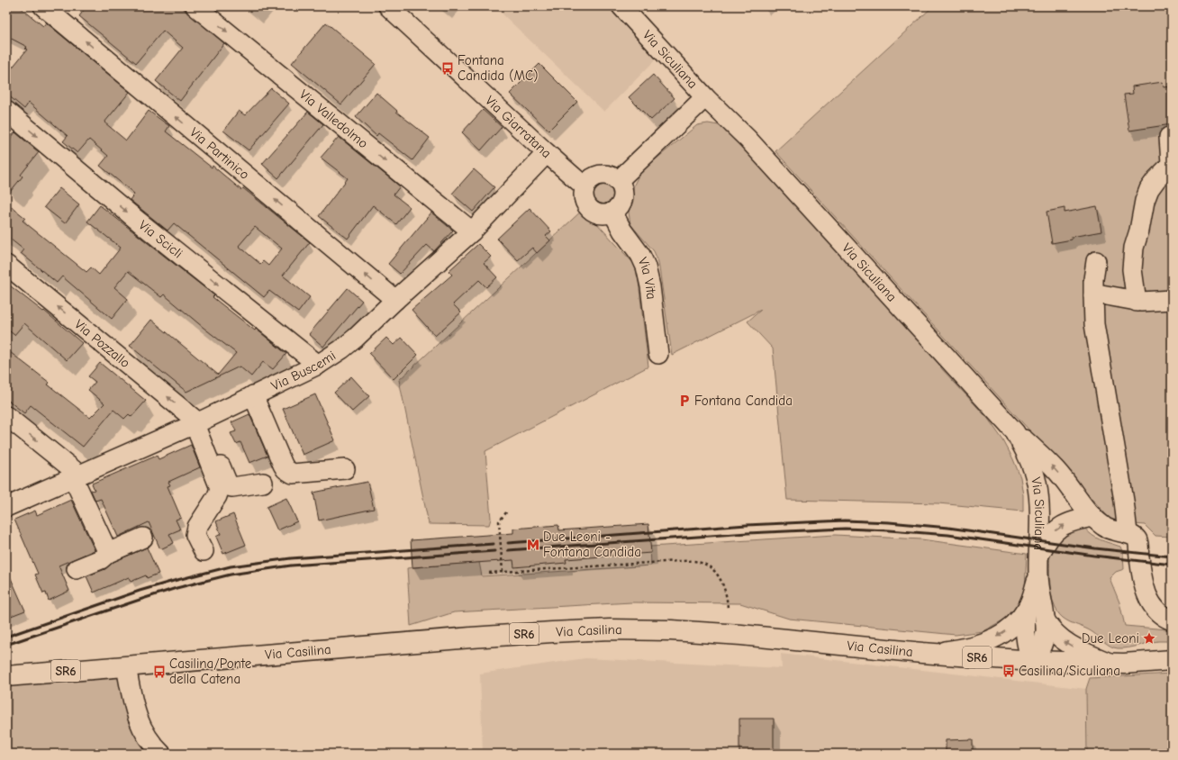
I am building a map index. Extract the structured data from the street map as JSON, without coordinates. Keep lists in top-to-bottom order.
{
  "streets": {
    "main road": ["Via Casilina", "SR6"],
    "street": [
      "Via Siculiana",
      "Via Valledolmo",
      "Via Giarratana",
      "Via Partinico",
      "Via Scicli",
      "Via Vita",
      "Via Pozzallo",
      "Via Buscemi"
    ]
  },
  "crossings": [
    ["Via Valledolmo", "Via Buscemi"],
    ["Via Giarratana", "Via Vita"],
    ["Via Giarratana", "Via Buscemi"],
    ["Via Partinico", "Via Buscemi"],
    ["Via Scicli", "Via Buscemi"],
    ["Via Pozzallo", "Via Buscemi"]
  ],
  "one_way": ["Via Valledolmo", "Via Partinico", "Via Scicli"],
  "places": {
    "bus stop": ["Fontana Candida (MC)", "Casilina/Siculiana", "Casilina/Ponte della Catena"],
    "parking": ["Fontana Candida"],
    "metro station": ["Due Leoni - Fontana Candida"],
    "place": ["Due Leoni"]
  }
}
